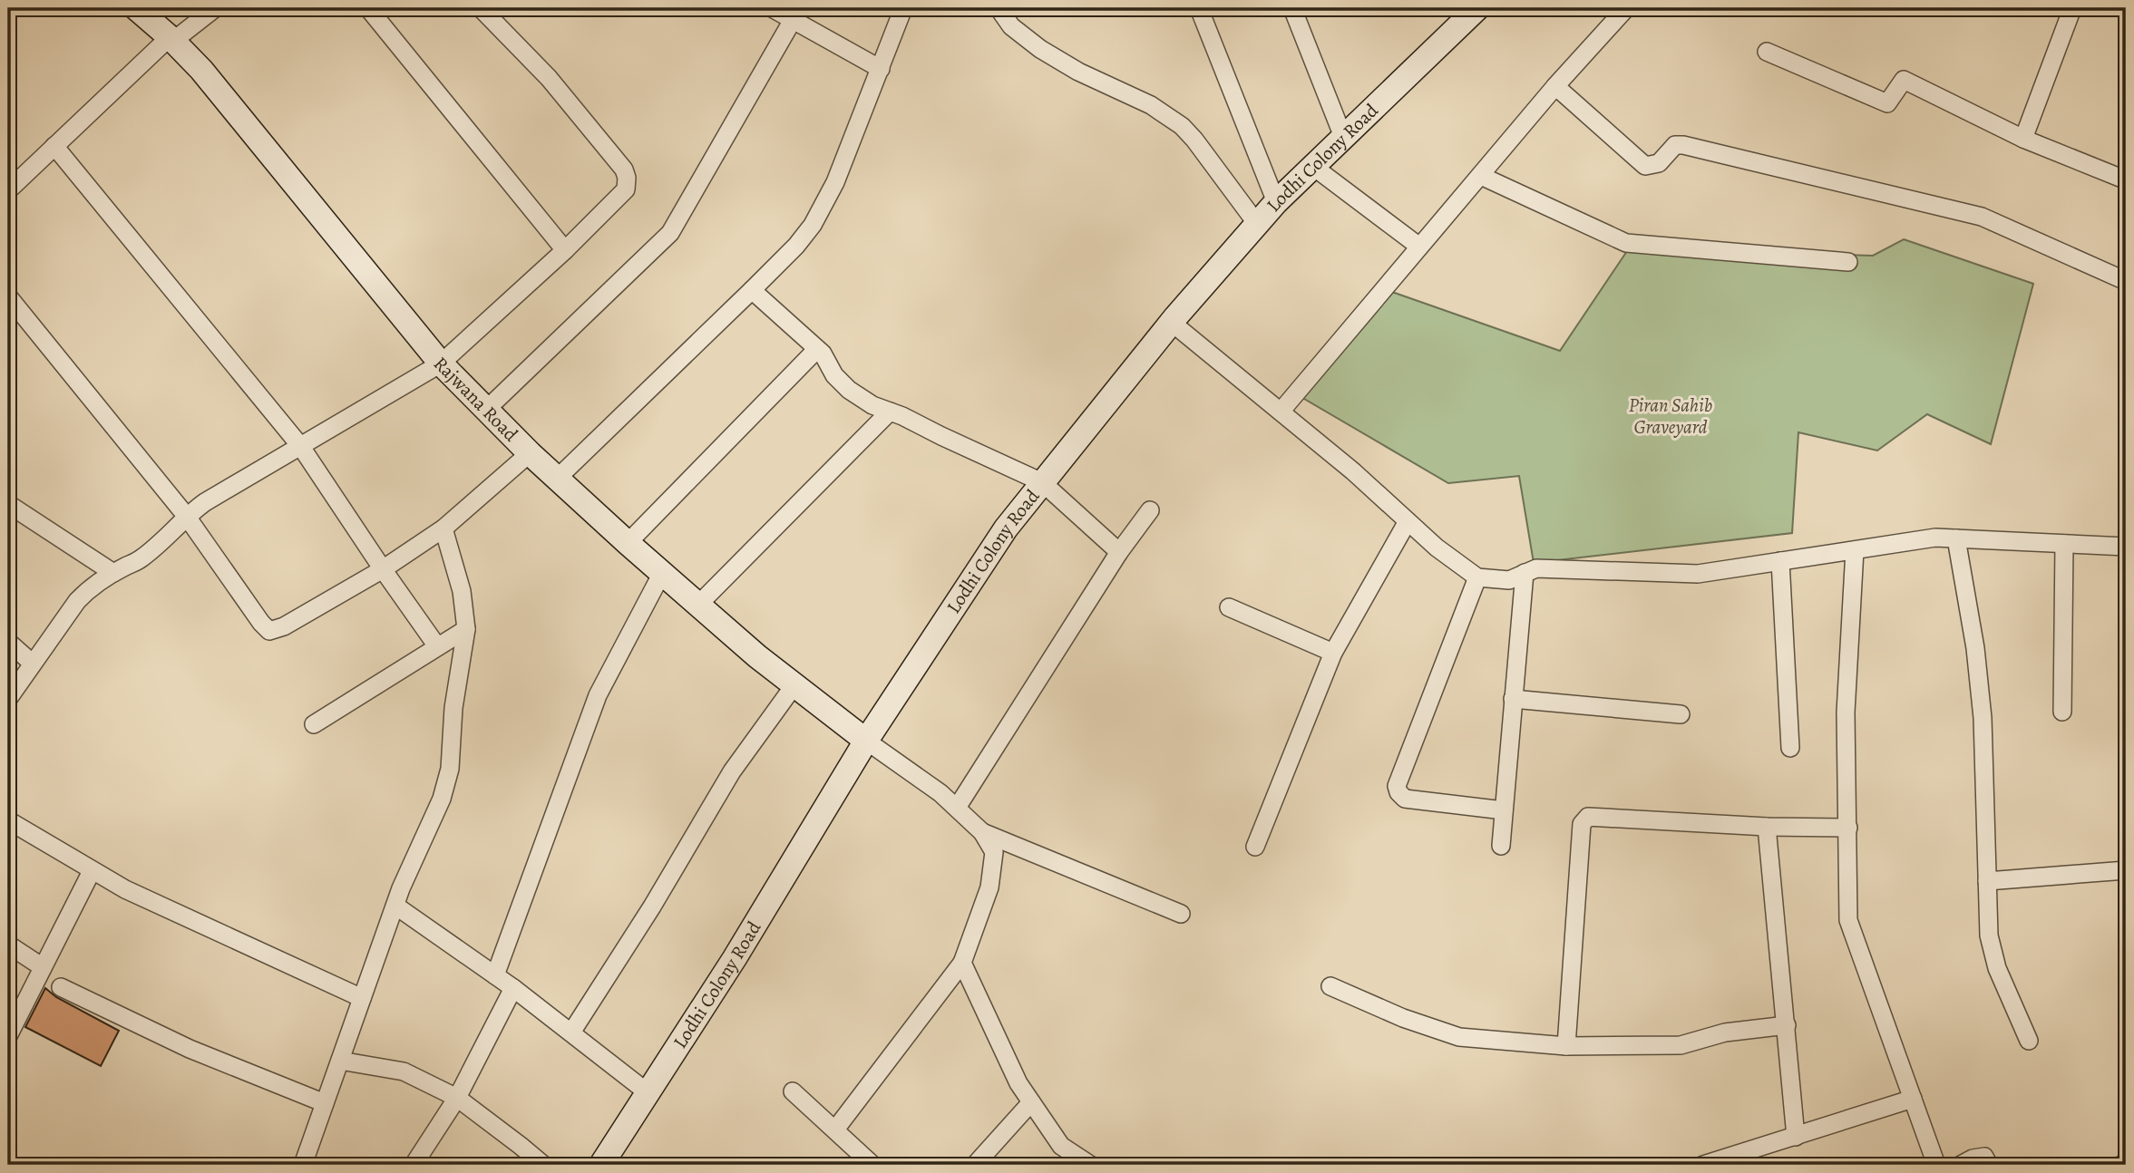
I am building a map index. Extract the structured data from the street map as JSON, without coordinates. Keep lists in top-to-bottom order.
{
  "streets": {
    "main road": ["Lodhi Colony Road", "Rajwana Road"]
  },
  "crossings": [
    ["Lodhi Colony Road", "Rajwana Road"]
  ],
  "parks": ["Piran Sahib Graveyard"]
}
